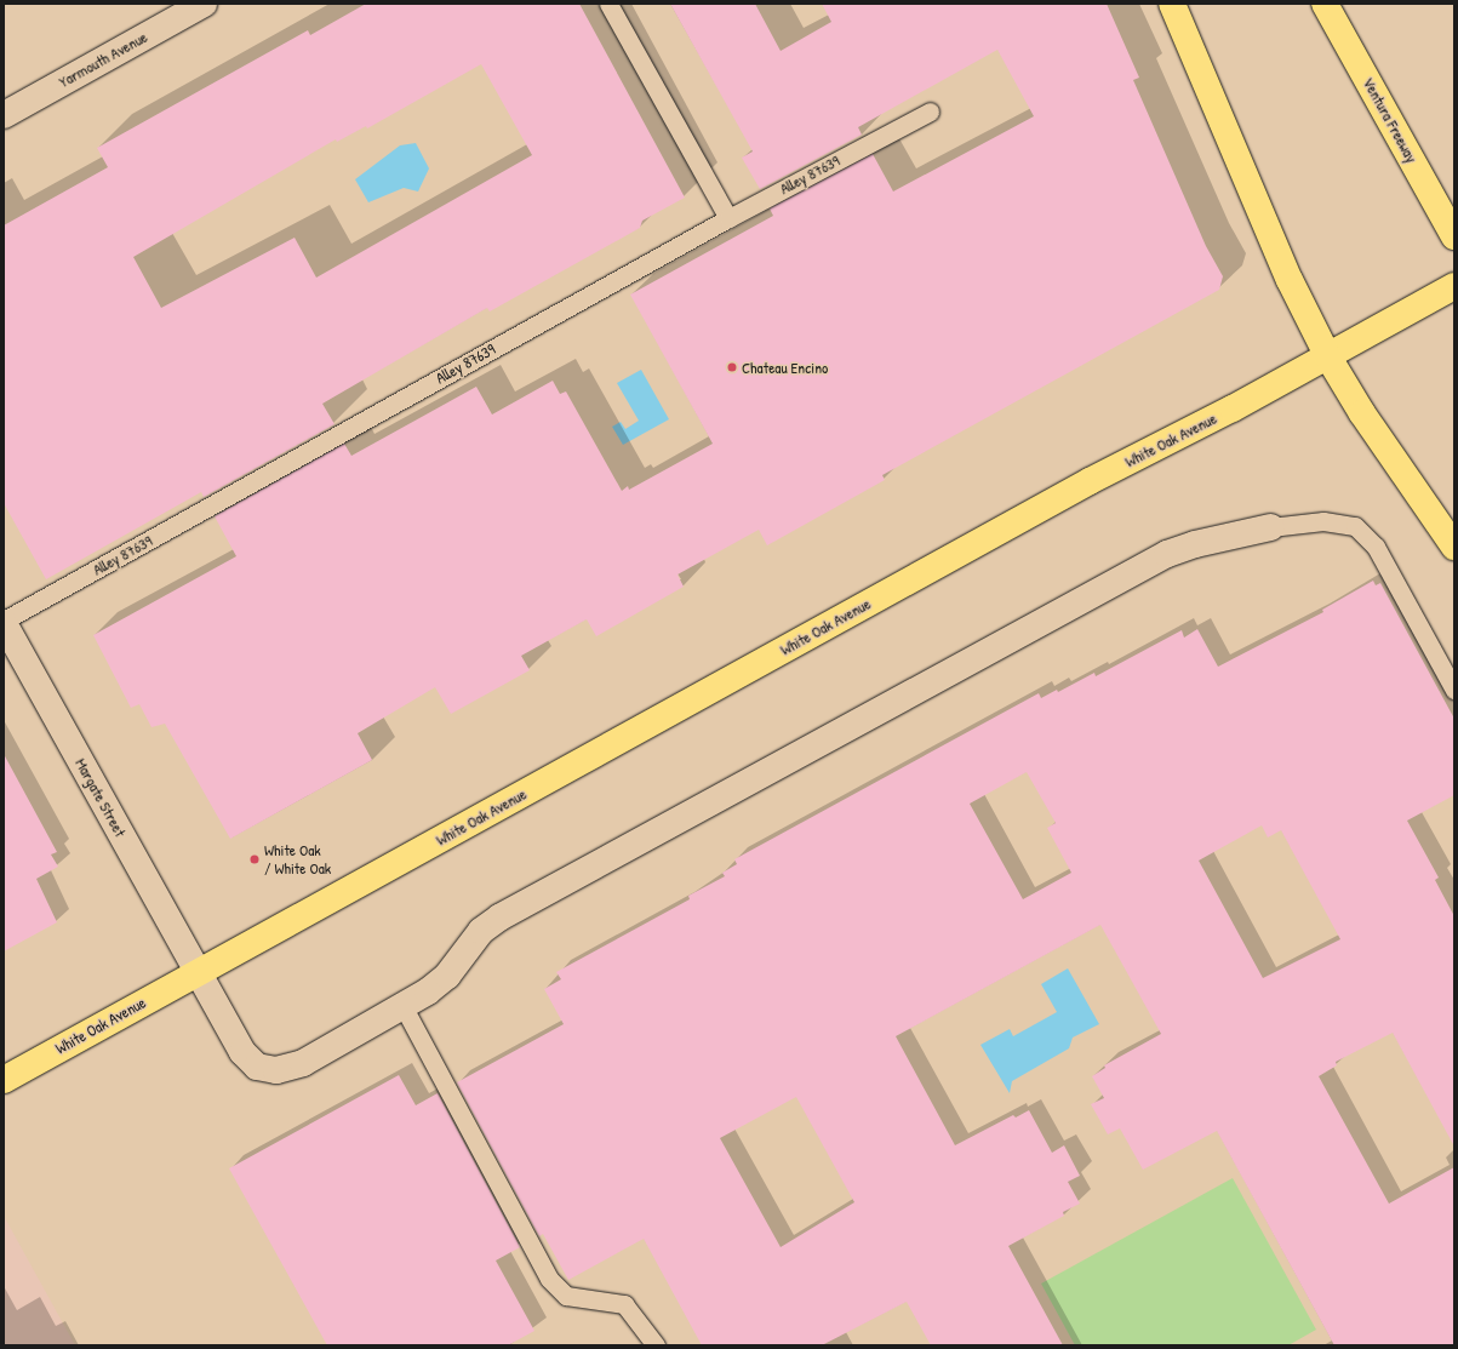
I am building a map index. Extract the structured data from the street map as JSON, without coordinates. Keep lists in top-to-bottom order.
{
  "streets": {
    "main road": ["Ventura Freeway", "White Oak Avenue"],
    "street": ["Yarmouth Avenue", "Margate Street"],
    "lane": ["Alley 87639"]
  },
  "crossings": [
    ["Alley 87639", "Margate Street"],
    ["White Oak Avenue", "Margate Street"]
  ],
  "places": ["Chateau Encino", "White Oak / White Oak"]
}
